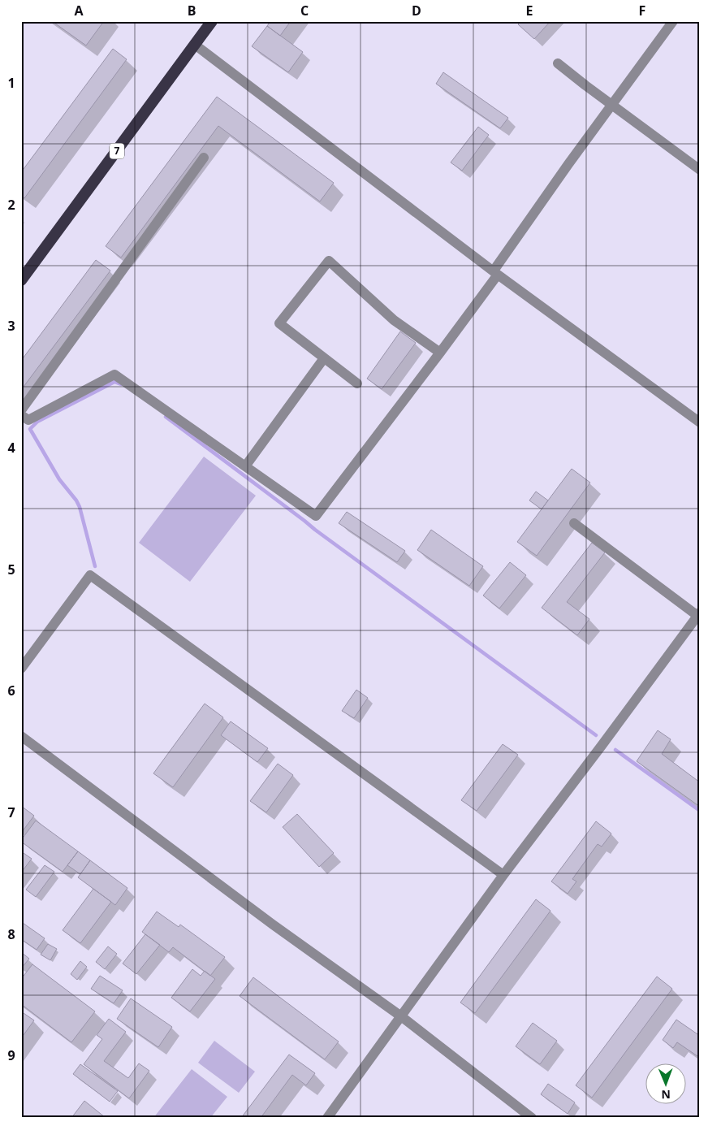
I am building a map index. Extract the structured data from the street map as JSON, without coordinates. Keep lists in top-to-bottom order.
{
  "streets": {
    "highway": ["7"]
  },
  "north": "bottom",
  "grid": {
    "columns": [
      "A",
      "B",
      "C",
      "D",
      "E",
      "F"
    ],
    "rows": [
      "1",
      "2",
      "3",
      "4",
      "5",
      "6",
      "7",
      "8",
      "9"
    ]
  }
}
